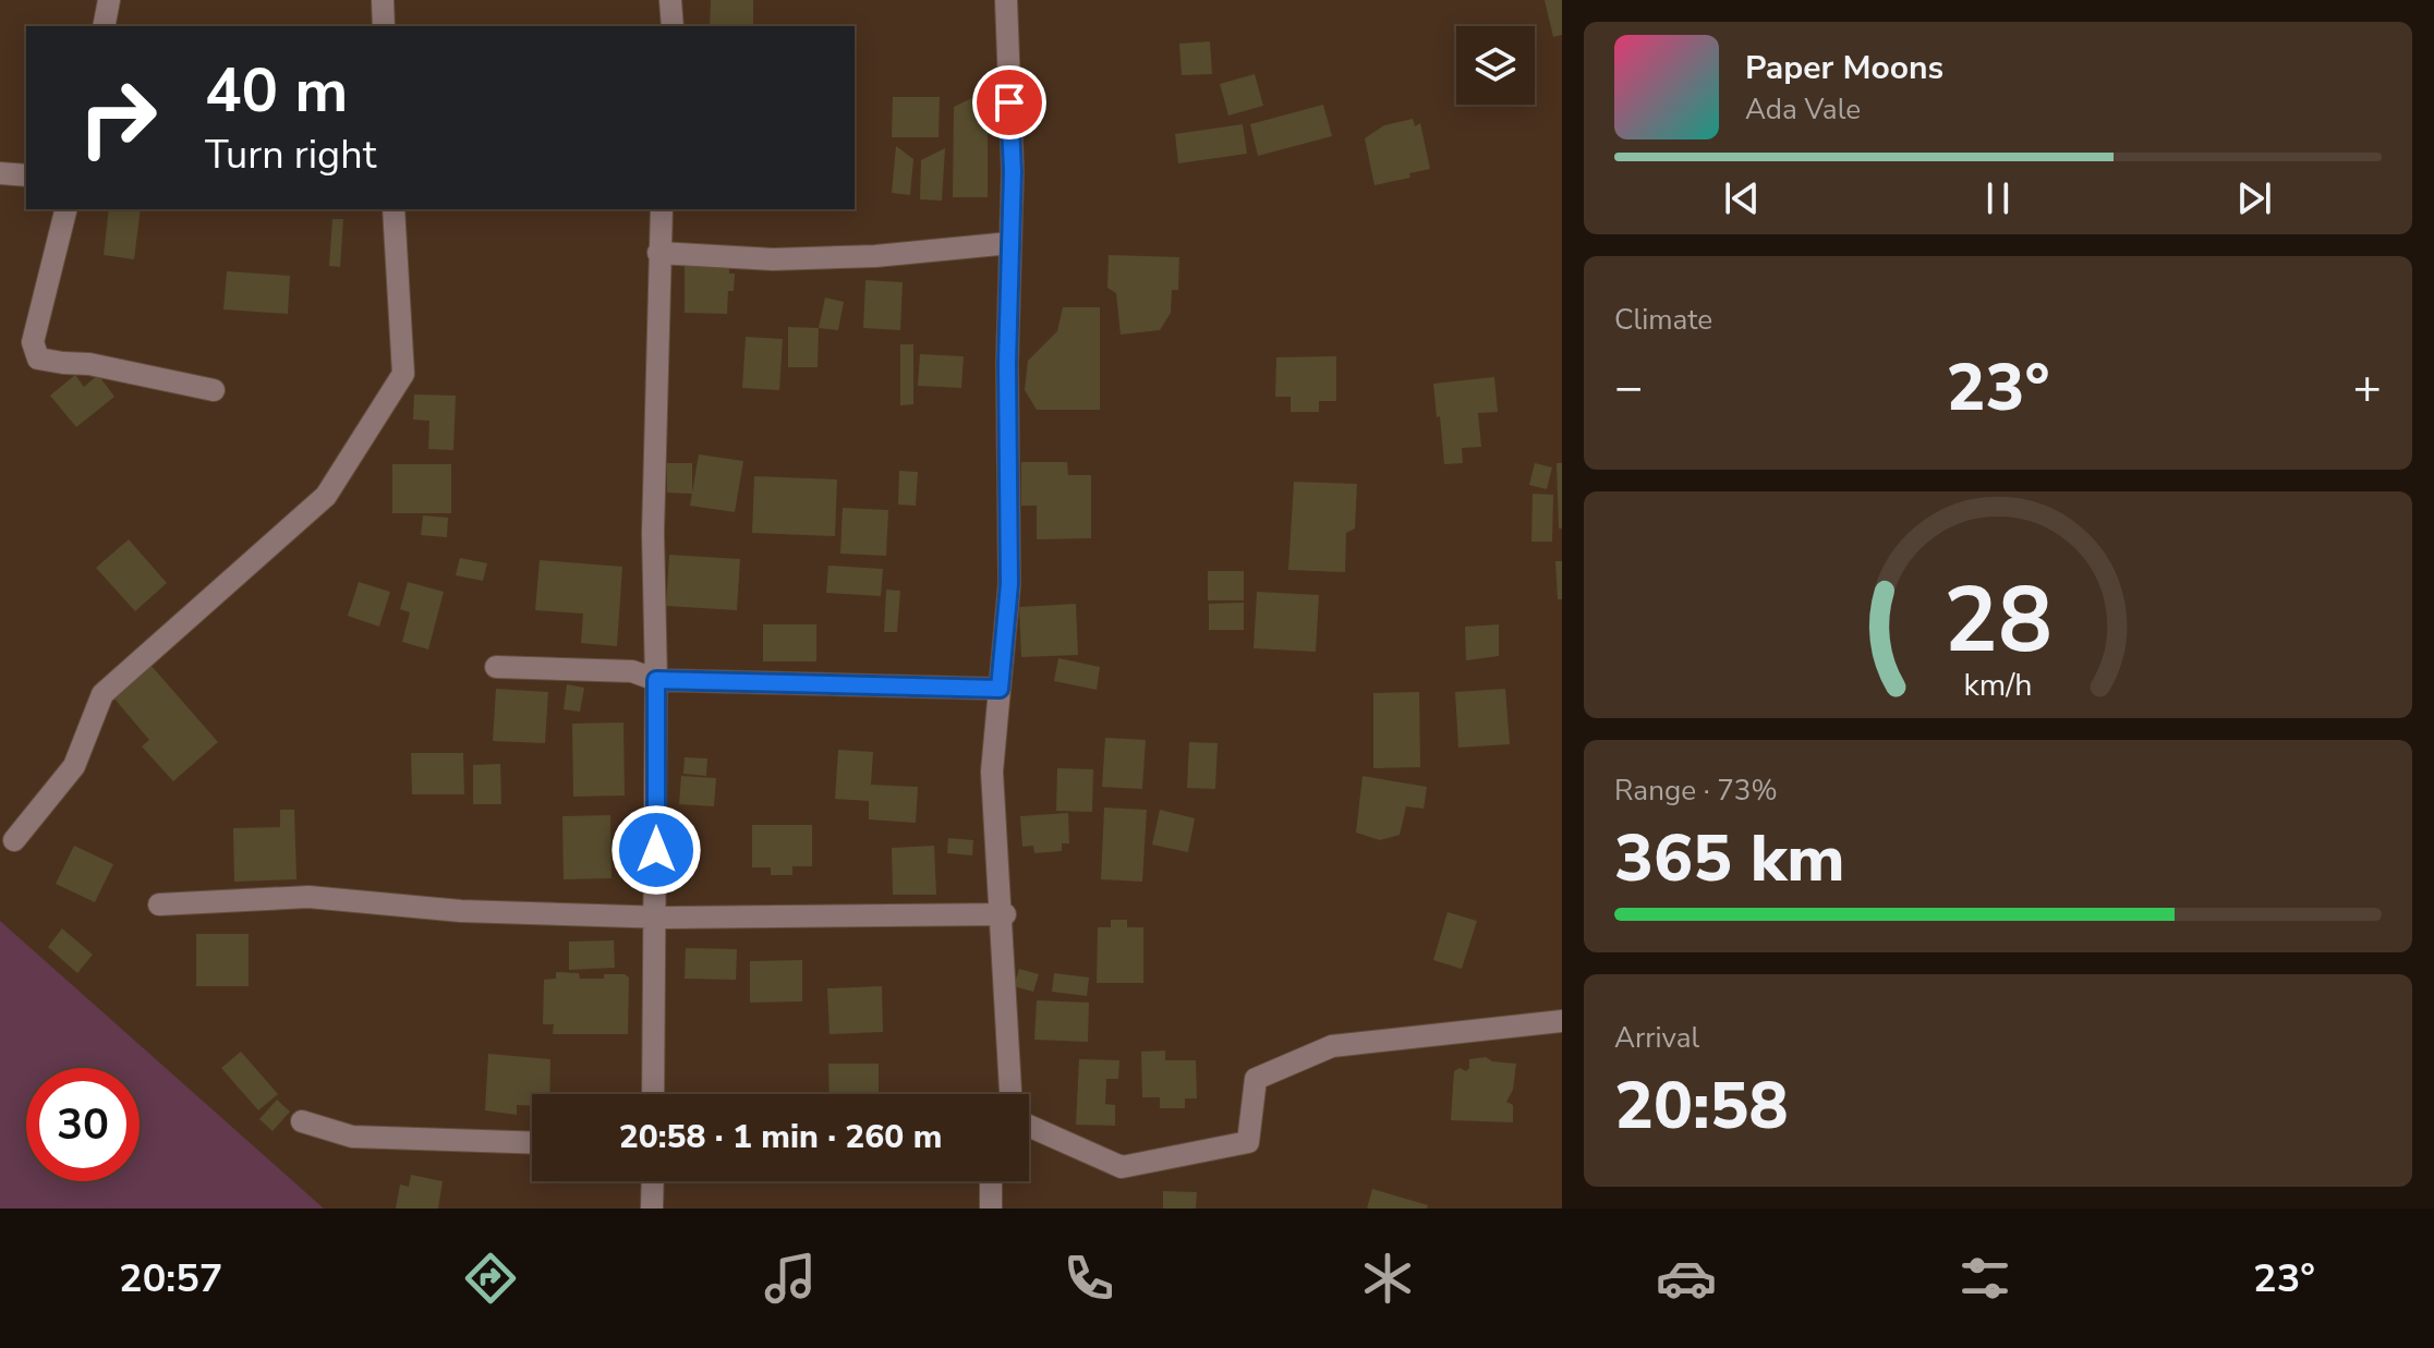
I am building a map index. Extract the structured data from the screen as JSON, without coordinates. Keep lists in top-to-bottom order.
{
  "page": {
    "turn": ["40 m", "Turn right"],
    "song": ["Paper Moons", "Ada Vale"],
    "tile": [
      "Climate",
      ["Range · 73%", "365 km"],
      ["Arrival", "20:58"]
    ],
    "heat": ["−", "23°", "+"],
    "limit": "30",
    "trip": "20:58 · 1 min · 260 m",
    "tabs": ["20:57", "23°"],
    "gauge": ["28", "km/h"]
  }
}
